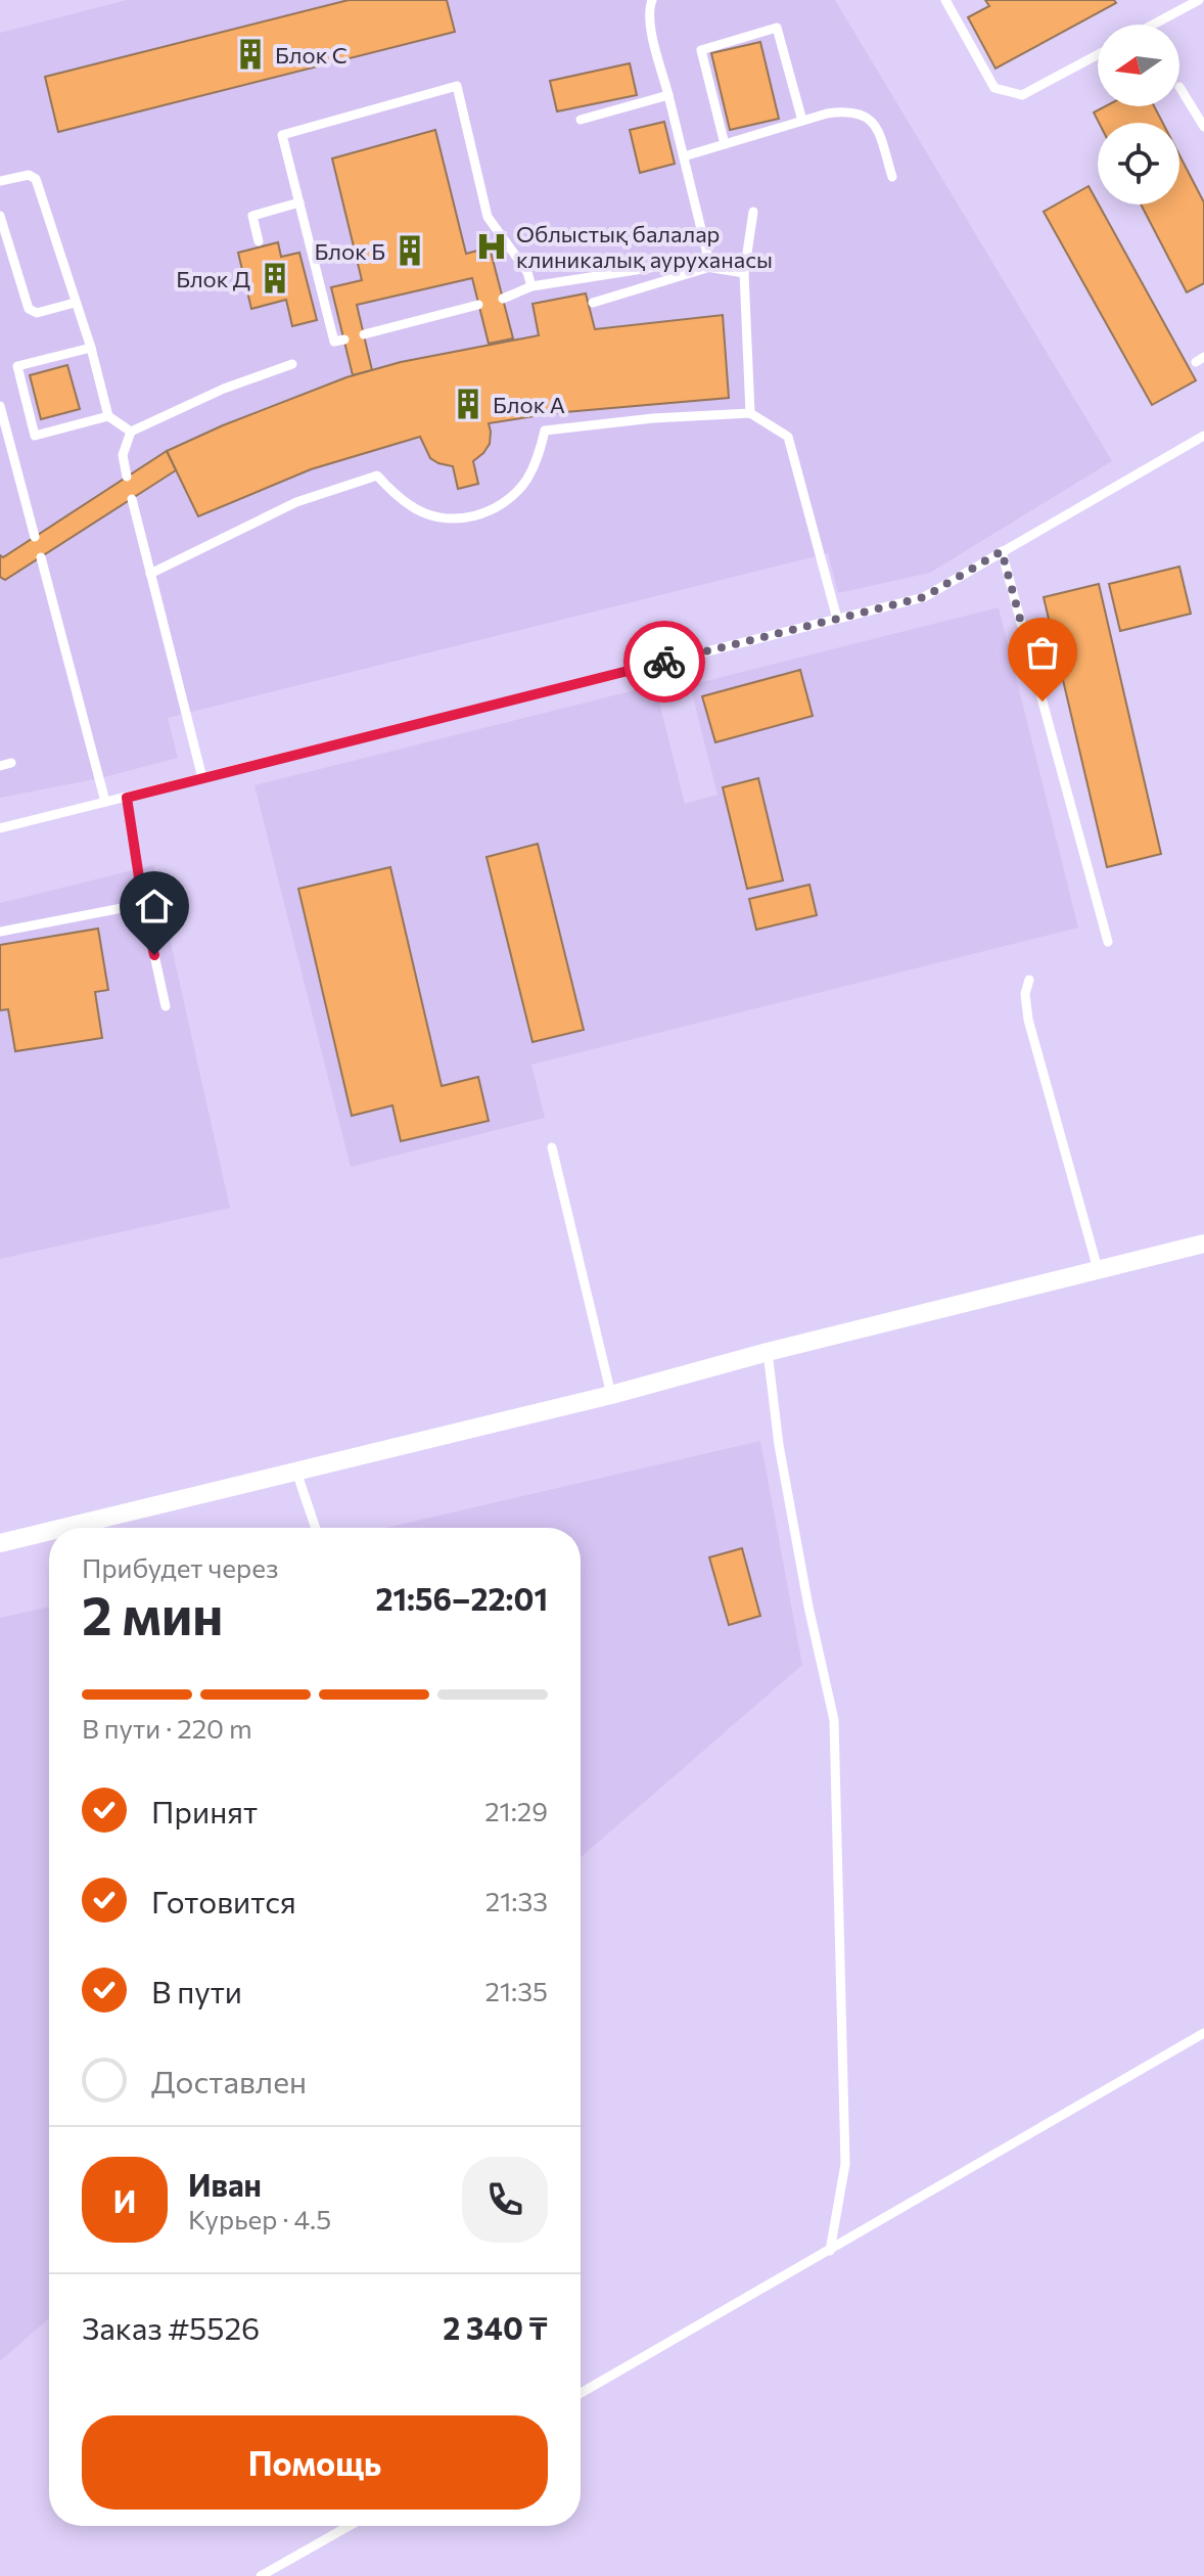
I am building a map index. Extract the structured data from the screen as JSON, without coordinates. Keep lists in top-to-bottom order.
{
  "places": {
    "building": [
      "Блок С",
      "Блок Б",
      "Блок Д",
      "Блок А"
    ],
    "hospital": ["Облыстық балалар клиникалық ауруханасы"]
  },
  "north": "left",
  "page": {
    "heading": ["2 мин", "Прибудет через", "21:56–22:01"],
    "panel": [
      "Иван",
      "Курьер · 4.5",
      "Заказ #5526",
      "2 340 ₸"
    ],
    "bar": "В пути · 220 m",
    "list": [
      ["Принят", "21:29"],
      ["Готовится", "21:33"],
      ["В пути", "21:35"],
      "Доставлен"
    ],
    "round": "И",
    "buttons": "Помощь"
  }
}
